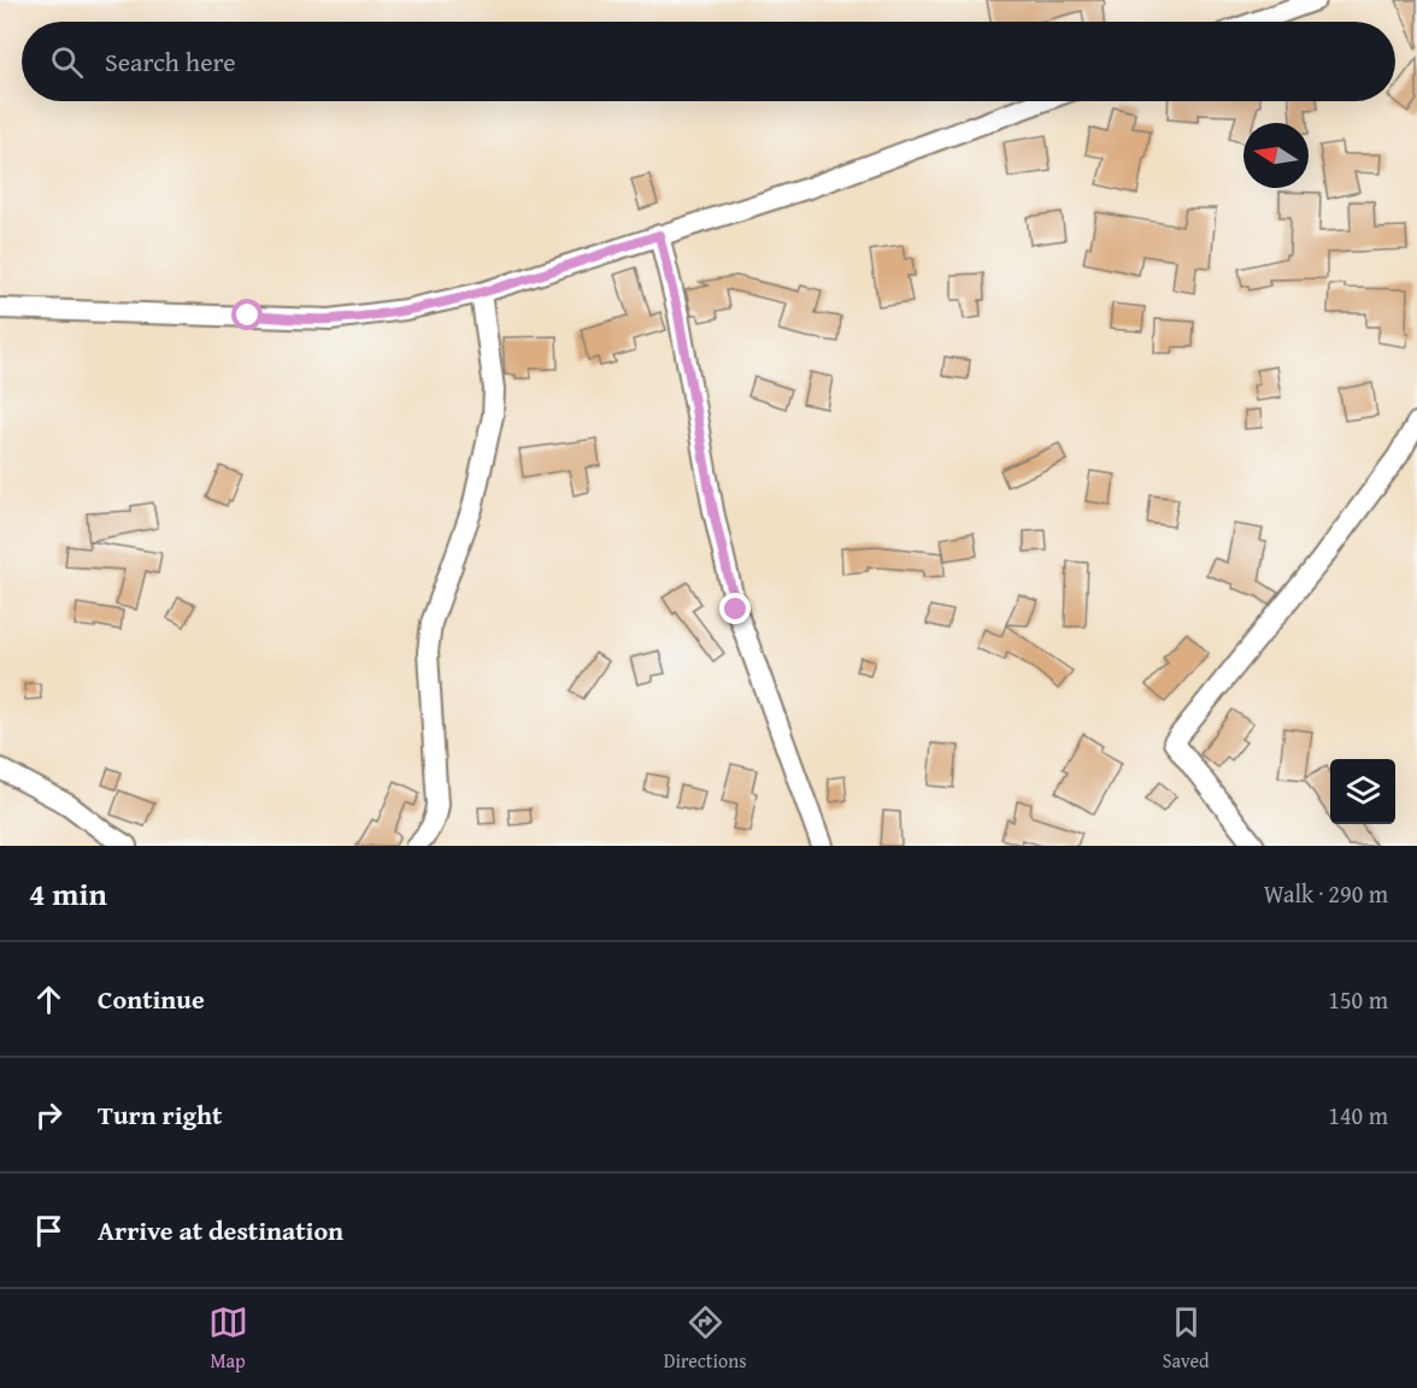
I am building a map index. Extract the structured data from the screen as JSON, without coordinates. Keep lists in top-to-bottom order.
{
  "north": "left",
  "page": {
    "search": "Search here",
    "heading": ["4 min", "Walk · 290 m"],
    "list": [
      ["Continue", "150 m"],
      ["Turn right", "140 m"],
      "Arrive at destination"
    ],
    "nav": ["Map", "Directions", "Saved"]
  }
}
